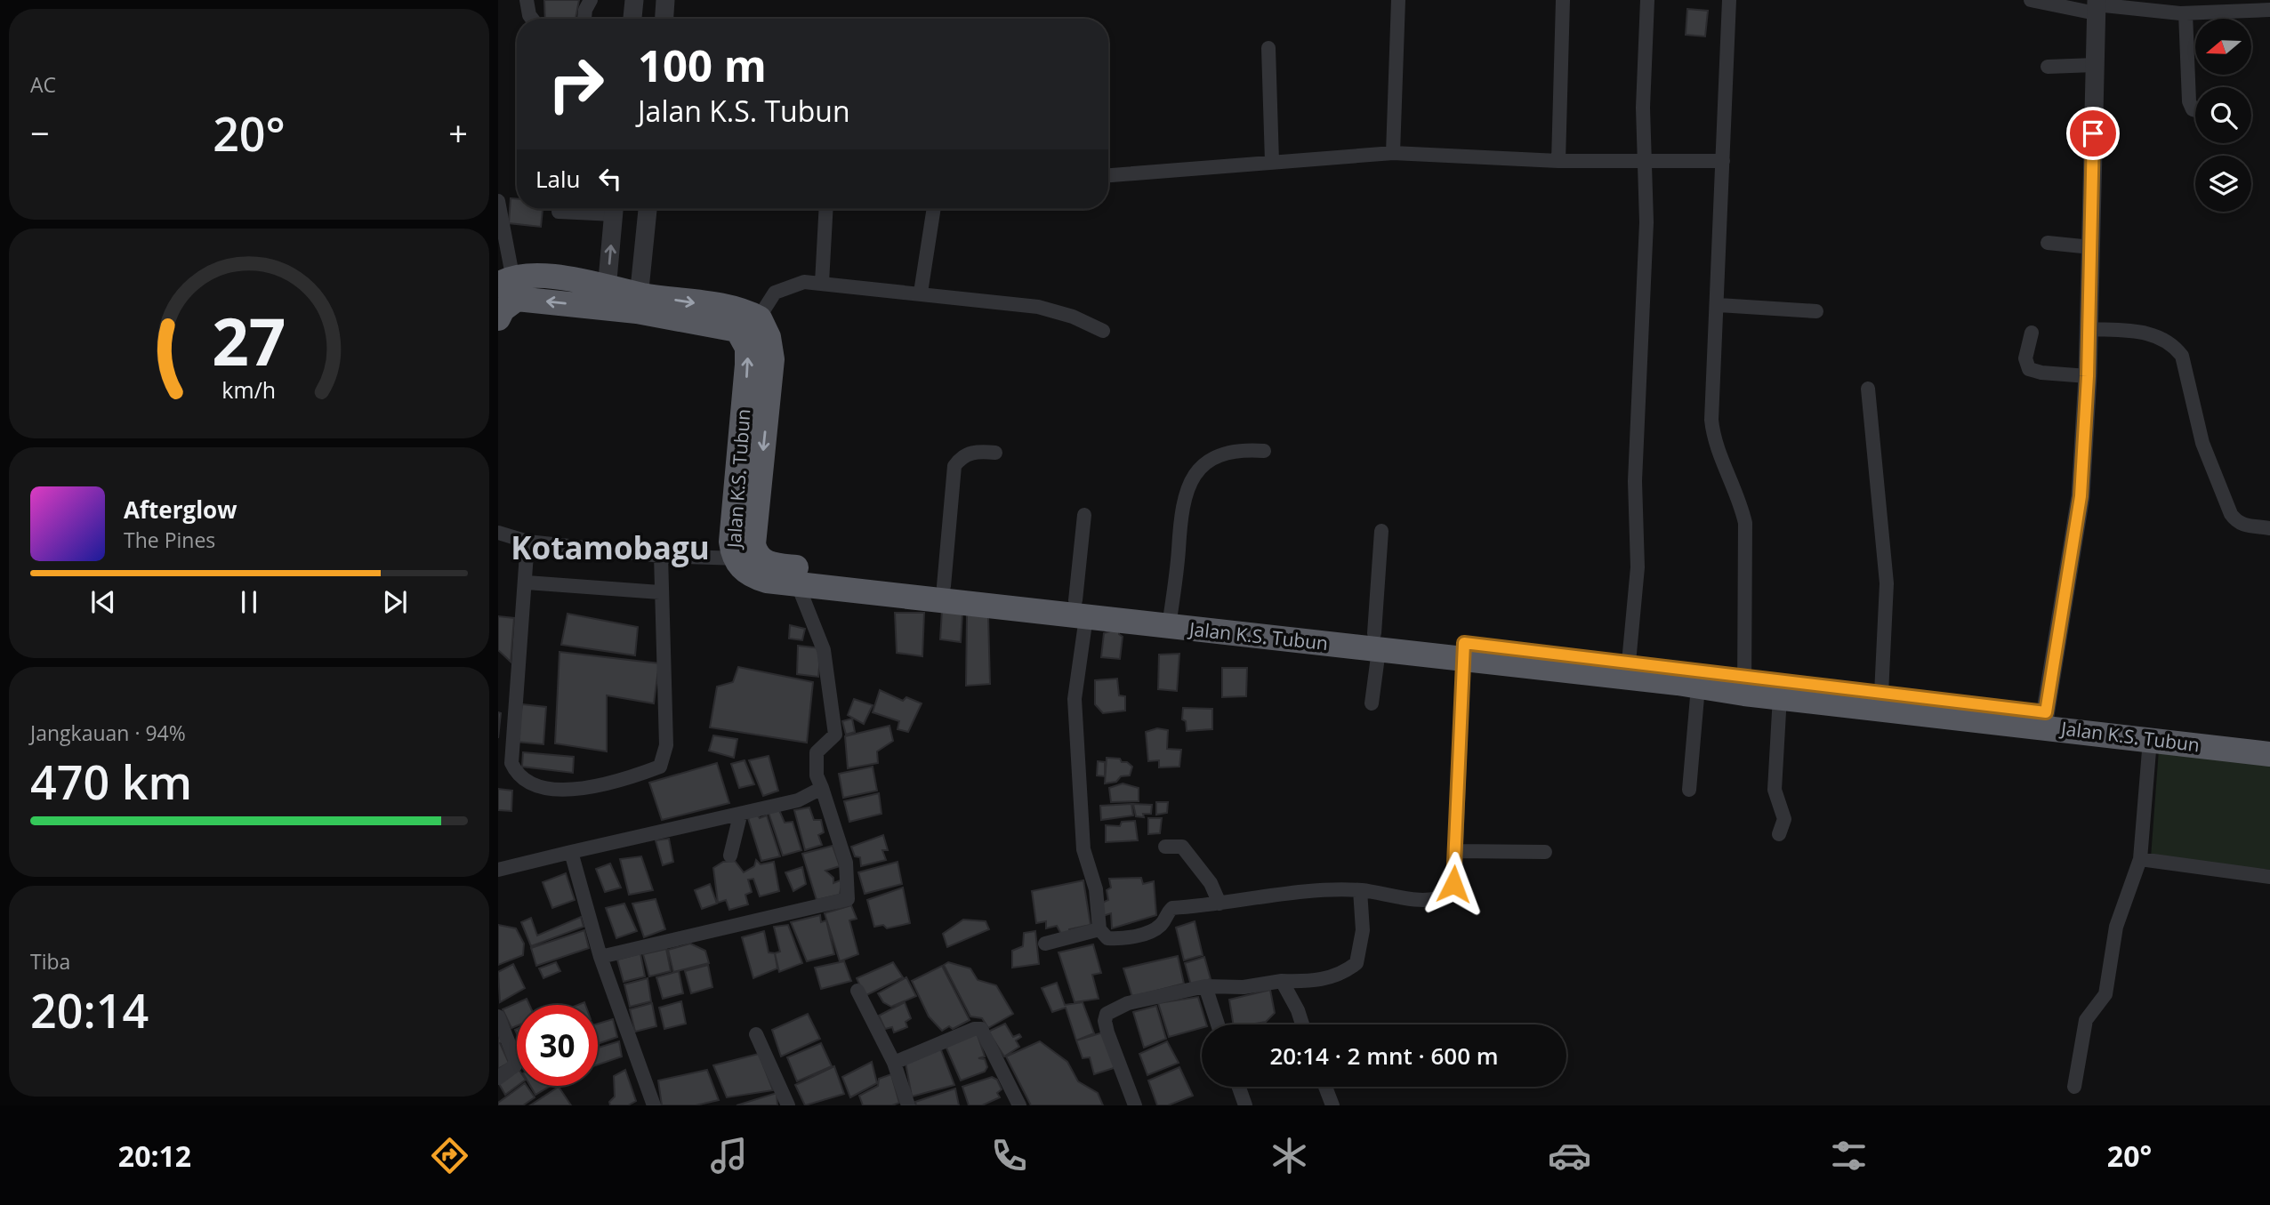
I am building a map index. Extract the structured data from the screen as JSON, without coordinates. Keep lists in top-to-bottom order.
{
  "streets": {
    "highway": ["Jalan K.S. Tubun"]
  },
  "districts": ["Kotamobagu"],
  "north": "left",
  "page": {
    "tile": [
      "AC",
      ["Jangkauan · 94%", "470 km"],
      ["Tiba", "20:14"]
    ],
    "turn": ["100 m", "Jalan K.S. Tubun"],
    "heat": ["−", "20°", "+"],
    "then": "Lalu",
    "song": ["Afterglow", "The Pines"],
    "limit": "30",
    "trip": "20:14 · 2 mnt · 600 m",
    "tabs": ["20:12", "20°"],
    "gauge": ["27", "km/h"]
  }
}
